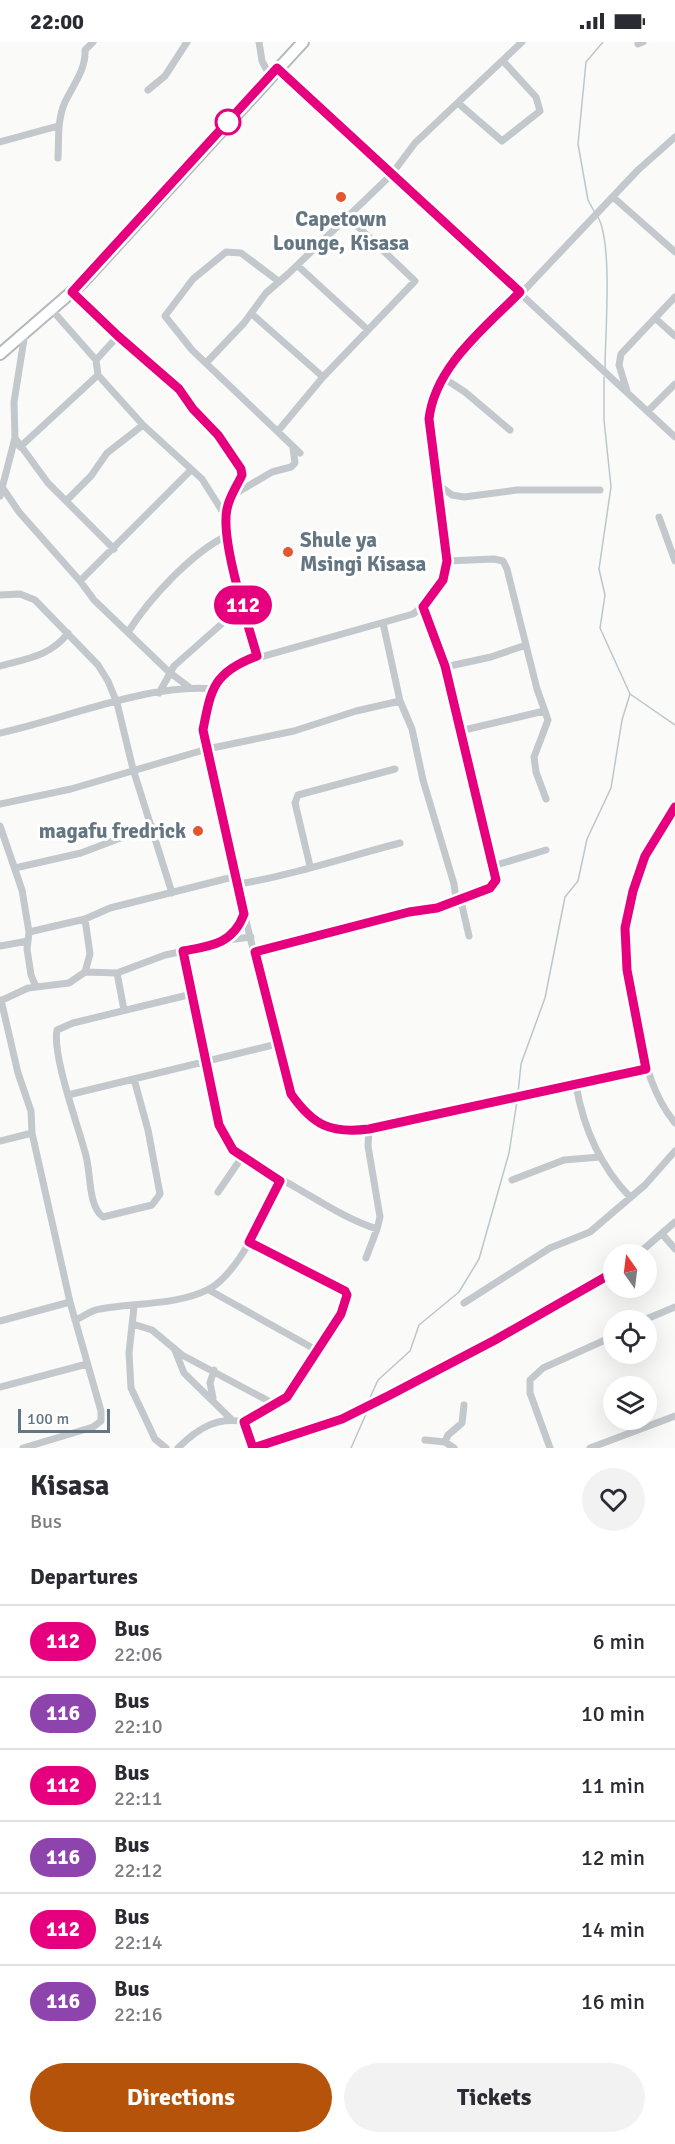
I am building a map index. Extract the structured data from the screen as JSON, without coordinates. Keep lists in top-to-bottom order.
{
  "places": ["Capetown Lounge, Kisasa", "Shule ya Msingi Kisasa", "magafu fredrick"],
  "lines": ["bus line 112"],
  "scale_bar": "100 m",
  "north": "top",
  "page": {
    "status": "22:00",
    "on_map": "112",
    "scale": "100 m",
    "heading": [
      ["Kisasa", "Bus"],
      "Departures"
    ],
    "list": [
      {
        "mark": "112",
        "name": "Bus",
        "note": "22:06",
        "value": "6 min"
      },
      {
        "mark": "116",
        "name": "Bus",
        "note": "22:10",
        "value": "10 min"
      },
      {
        "mark": "112",
        "name": "Bus",
        "note": "22:11",
        "value": "11 min"
      },
      {
        "mark": "116",
        "name": "Bus",
        "note": "22:12",
        "value": "12 min"
      },
      {
        "mark": "112",
        "name": "Bus",
        "note": "22:14",
        "value": "14 min"
      },
      {
        "mark": "116",
        "name": "Bus",
        "note": "22:16",
        "value": "16 min"
      }
    ],
    "buttons": ["Directions", "Tickets"]
  }
}
